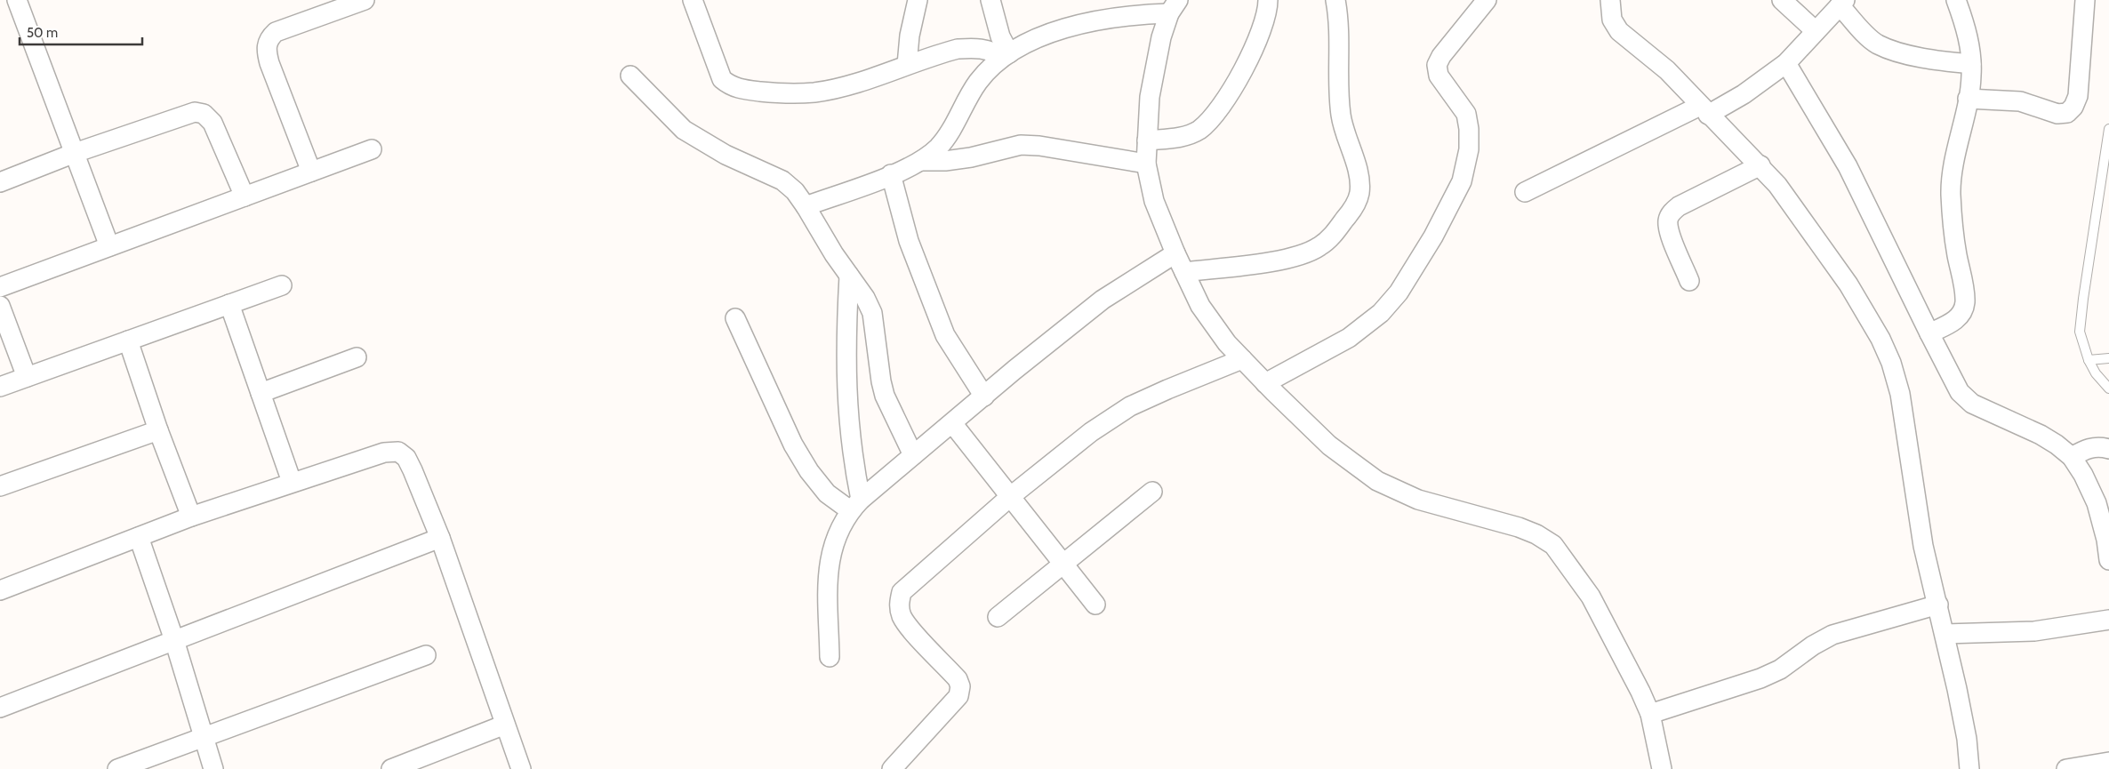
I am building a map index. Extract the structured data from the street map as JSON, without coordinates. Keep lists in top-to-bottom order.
{
  "scale_bar": "50 m"
}
